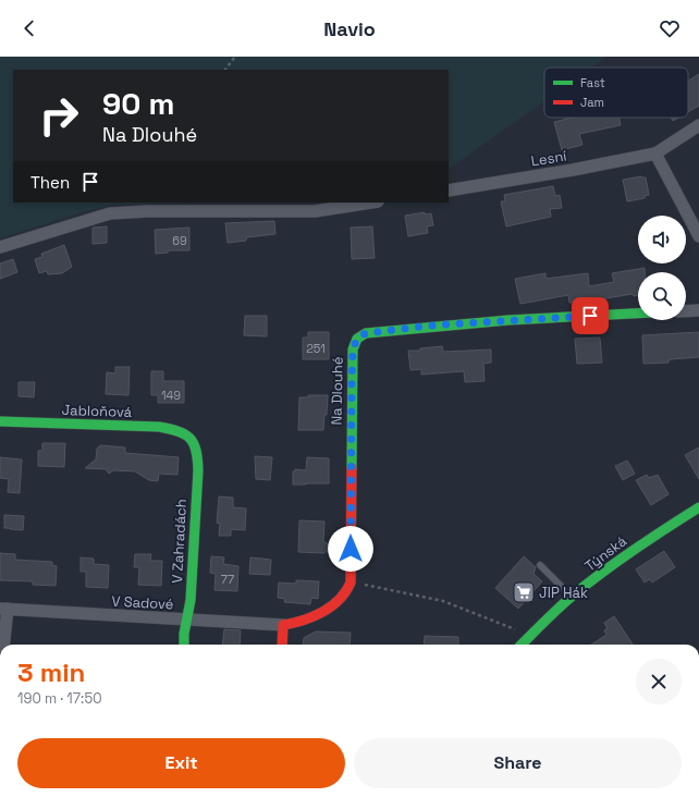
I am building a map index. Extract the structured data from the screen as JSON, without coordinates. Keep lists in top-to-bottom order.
{
  "streets": {
    "street": [
      "Lesní",
      "Na Dlouhé",
      "Jabloňová",
      "V Zahradách",
      "Týnská",
      "V Sadové"
    ]
  },
  "crossings": [
    ["Jabloňová", "V Zahradách"],
    ["V Zahradách", "V Sadové"]
  ],
  "places": {
    "supermarket": ["JIP Hák"]
  },
  "house_numbers": [
    "69",
    "251",
    "149",
    "77"
  ],
  "legend": ["Fast", "Jam"],
  "page": {
    "header": "Navio",
    "turn": ["90 m", "Na Dlouhé"],
    "then": "Then",
    "heading": ["3 min", "190 m · 17:50"],
    "buttons": ["Exit", "Share"]
  }
}
